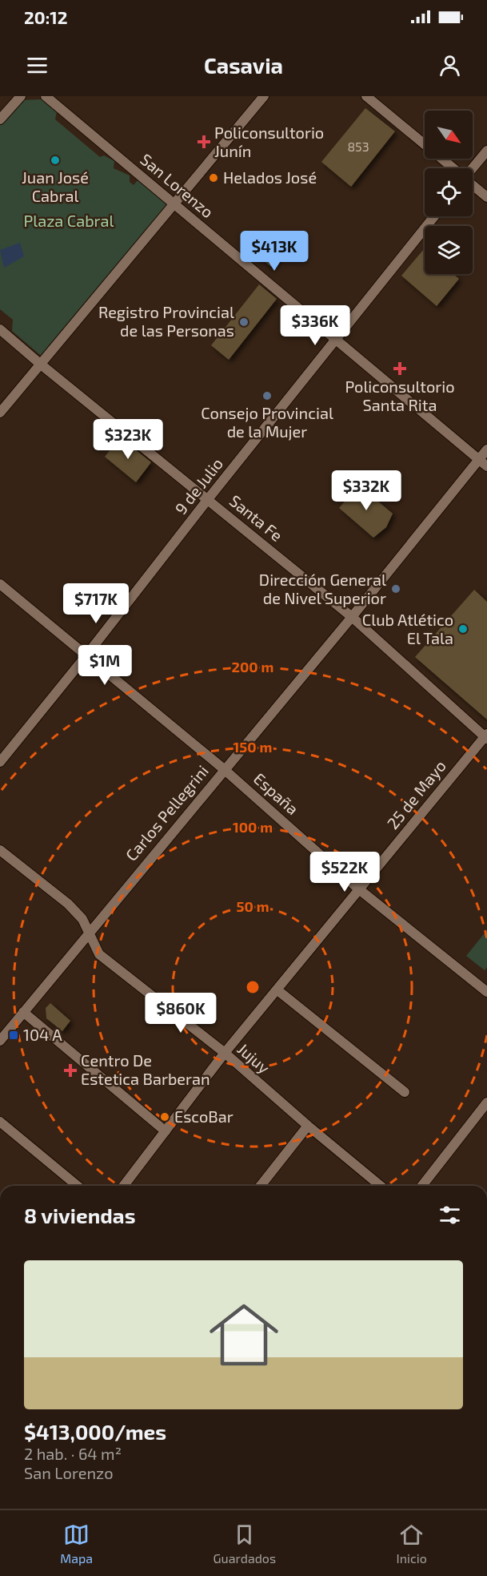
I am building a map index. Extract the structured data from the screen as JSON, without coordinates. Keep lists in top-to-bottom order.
{
  "streets": {
    "street": [
      "San Lorenzo",
      "9 de Julio",
      "Santa Fe",
      "España",
      "25 de Mayo",
      "Carlos Pellegrini",
      "Jujuy"
    ]
  },
  "crossings": [
    ["San Lorenzo", "9 de Julio"],
    ["San Lorenzo", "Carlos Pellegrini"],
    ["9 de Julio", "Santa Fe"],
    ["9 de Julio", "España"],
    ["Santa Fe", "25 de Mayo"],
    ["Santa Fe", "Carlos Pellegrini"],
    ["España", "25 de Mayo"],
    ["España", "Carlos Pellegrini"],
    ["25 de Mayo", "Jujuy"],
    ["Carlos Pellegrini", "Jujuy"]
  ],
  "parks": ["Plaza Cabral"],
  "places": {
    "health": ["Policonsultorio Junín", "Policonsultorio Santa Rita", "Centro De Estetica Barberan"],
    "other": [
      "Juan José Cabral",
      "Helados José",
      "Registro Provincial de las Personas",
      "Consejo Provincial de la Mujer",
      "Dirección General de Nivel Superior",
      "Club Atlético El Tala",
      "EscoBar"
    ],
    "transit": ["104 A"]
  },
  "house_numbers": ["853"],
  "north": "bottom right",
  "page": {
    "status": "20:12",
    "header": "Casavia",
    "price": [
      "$413K",
      "$336K",
      "$323K",
      "$332K",
      "$717K",
      "$1M",
      "$522K",
      "$860K"
    ],
    "heading": "8 viviendas",
    "list": [
      {
        "name": "$413,000/mes",
        "note": "2 hab. · 64 m² · San Lorenzo"
      }
    ],
    "tabs": ["Mapa", "Guardados", "Inicio"]
  },
  "rings": [
    "200 m",
    "150 m",
    "100 m",
    "50 m"
  ]
}
